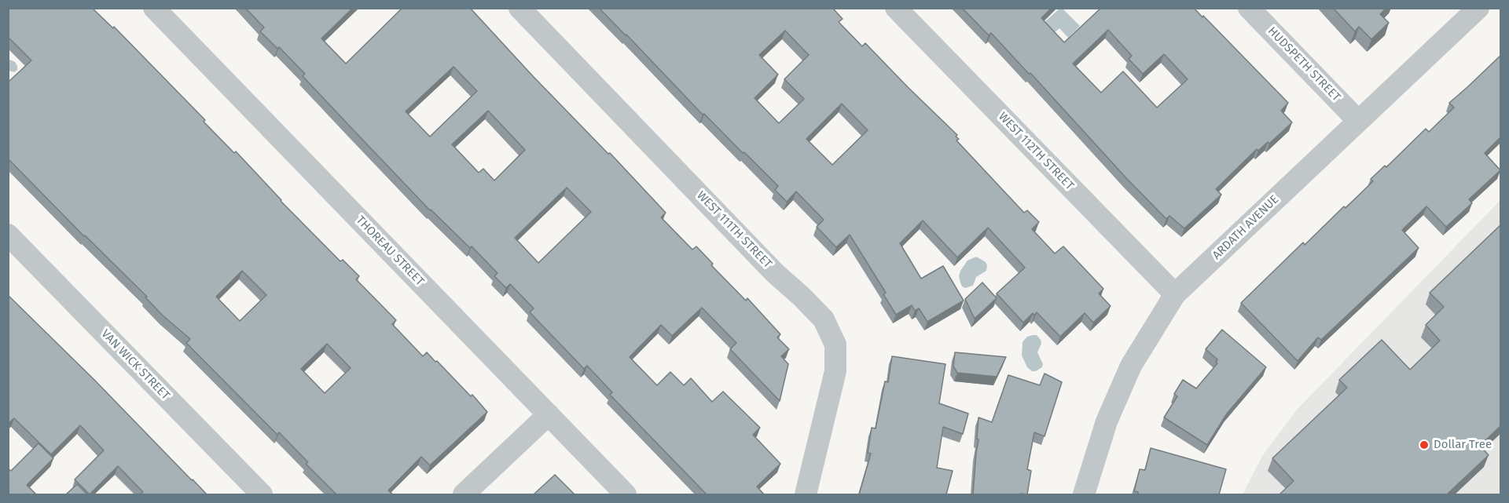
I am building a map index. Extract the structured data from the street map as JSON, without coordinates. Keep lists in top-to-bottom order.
{
  "streets": {
    "street": [
      "HUDSPETH STREET",
      "WEST 112TH STREET",
      "ARDATH AVENUE",
      "WEST 111TH STREET",
      "THOREAU STREET",
      "VAN WICK STREET"
    ]
  },
  "crossings": [
    ["HUDSPETH STREET", "ARDATH AVENUE"],
    ["WEST 112TH STREET", "ARDATH AVENUE"]
  ],
  "places": ["Dollar Tree"]
}
